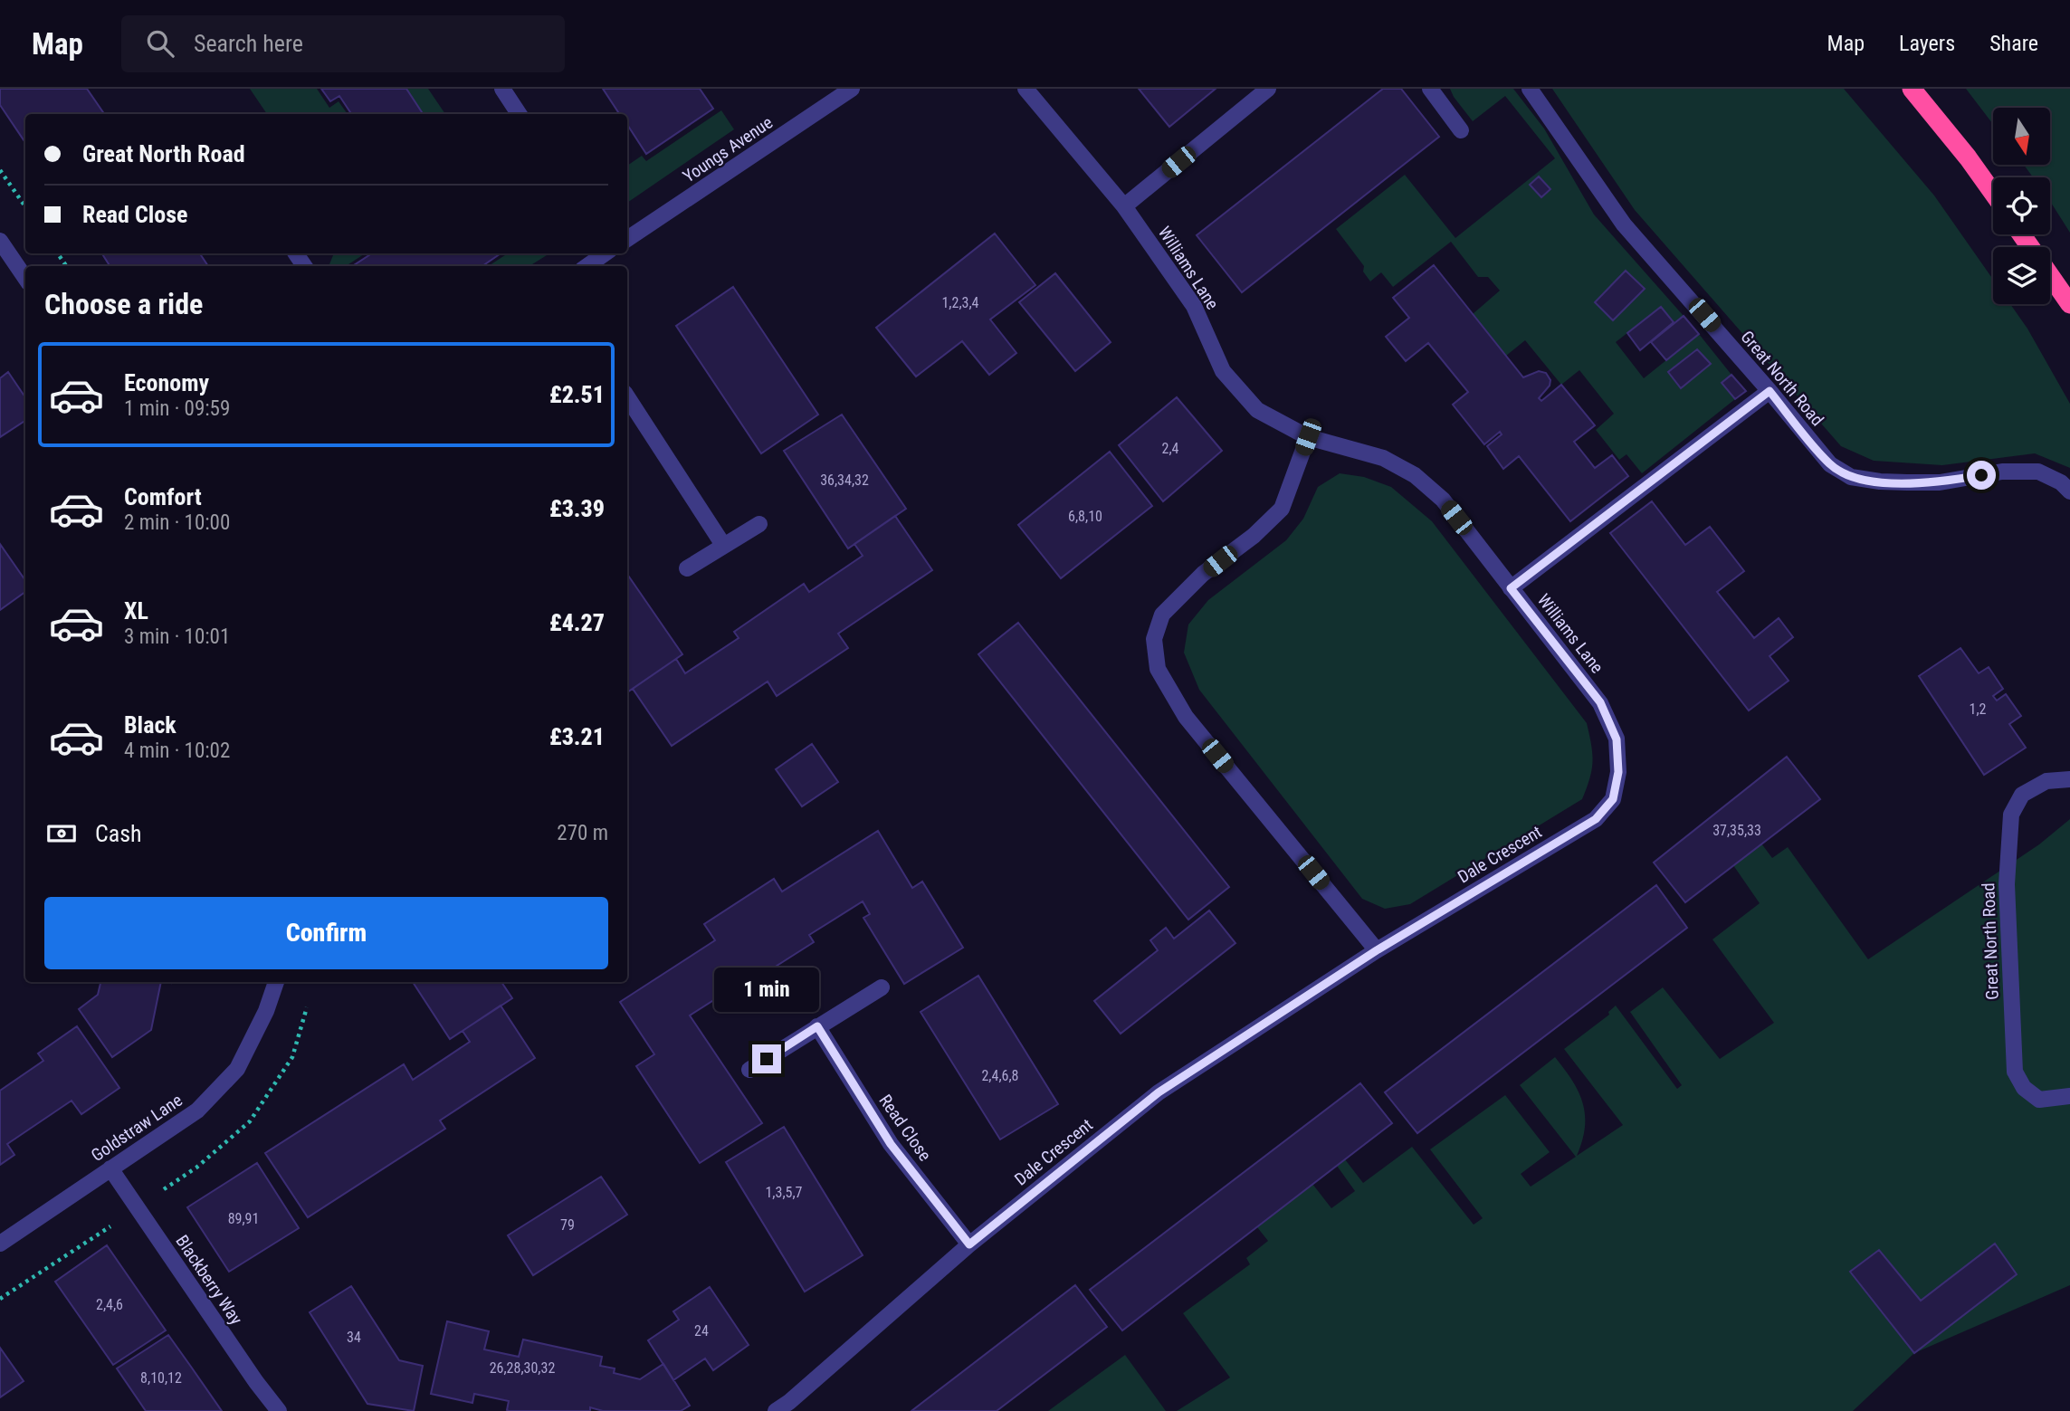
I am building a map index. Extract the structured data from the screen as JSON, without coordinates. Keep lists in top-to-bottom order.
{
  "streets": {
    "street": [
      "Youngs Avenue",
      "Williams Lane",
      "Great North Road",
      "Dale Crescent",
      "Goldstraw Lane",
      "Read Close",
      "Blackberry Way"
    ]
  },
  "crossings": [
    ["Williams Lane", "Dale Crescent"],
    ["Dale Crescent", "Read Close"],
    ["Goldstraw Lane", "Blackberry Way"]
  ],
  "house_numbers": [
    "1,2,3,4",
    "2,4",
    "36,34,32",
    "6,8,10",
    "1,2",
    "37,35,33",
    "2,4,6,8",
    "1,3,5,7",
    "89,91",
    "79",
    "2,4,6",
    "24",
    "34",
    "26,28,30,32",
    "8,10,12"
  ],
  "north": "bottom",
  "page": {
    "header": "Map",
    "search": "Search here",
    "nav": ["Map", "Layers", "Share"],
    "banner": ["Great North Road", "Read Close"],
    "heading": "Choose a ride",
    "list": [
      {
        "name": "Economy",
        "note": "1 min · 09:59",
        "value": "£2.51"
      },
      {
        "name": "Comfort",
        "note": "2 min · 10:00",
        "value": "£3.39"
      },
      {
        "name": "XL",
        "note": "3 min · 10:01",
        "value": "£4.27"
      },
      {
        "name": "Black",
        "note": "4 min · 10:02",
        "value": "£3.21"
      }
    ],
    "pay": ["Cash", "270 m"],
    "buttons": "Confirm",
    "bubble": "1 min"
  }
}
